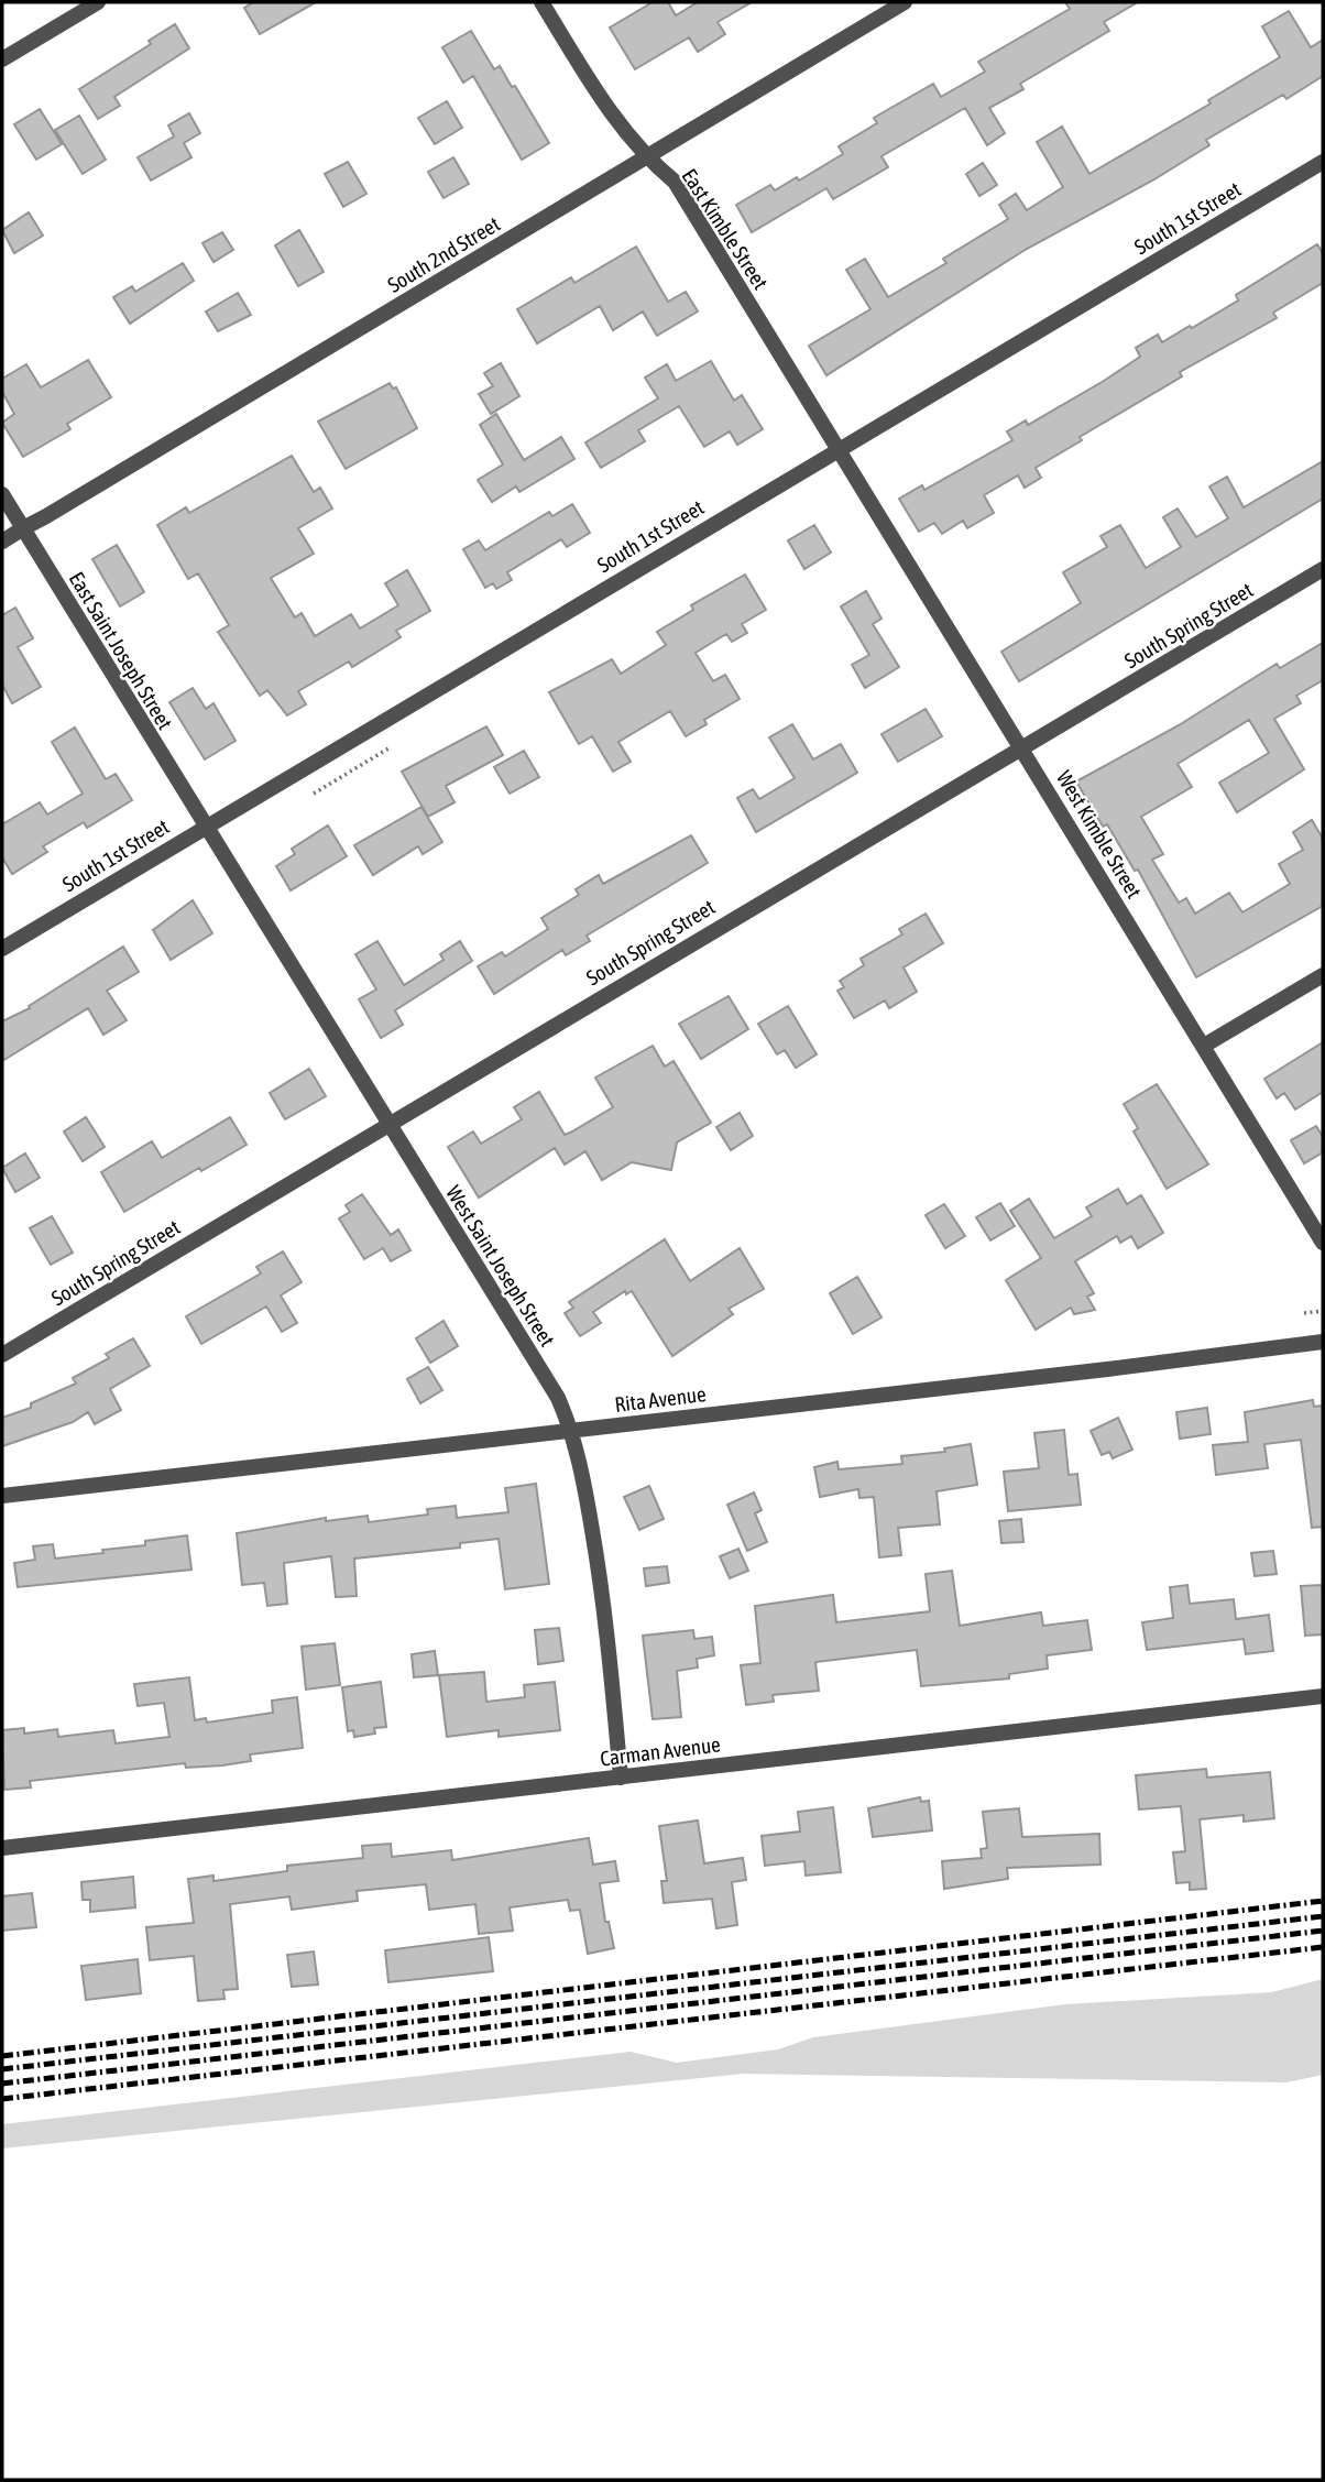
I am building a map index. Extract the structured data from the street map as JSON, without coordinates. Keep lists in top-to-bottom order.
{
  "streets": {
    "street": [
      "South 1st Street",
      "East Kimble Street",
      "South 2nd Street",
      "South Spring Street",
      "East Saint Joseph Street",
      "West Kimble Street",
      "West Saint Joseph Street",
      "Rita Avenue",
      "Carman Avenue"
    ]
  },
  "crossings": [
    ["South 1st Street", "East Kimble Street"],
    ["South 1st Street", "East Saint Joseph Street"],
    ["South 1st Street", "West Kimble Street"],
    ["South 1st Street", "West Saint Joseph Street"],
    ["East Kimble Street", "South 2nd Street"],
    ["East Kimble Street", "West Kimble Street"],
    ["South 2nd Street", "East Saint Joseph Street"],
    ["South Spring Street", "West Kimble Street"],
    ["South Spring Street", "West Saint Joseph Street"],
    ["East Saint Joseph Street", "West Saint Joseph Street"],
    ["West Saint Joseph Street", "Rita Avenue"],
    ["West Saint Joseph Street", "Carman Avenue"]
  ]
}
